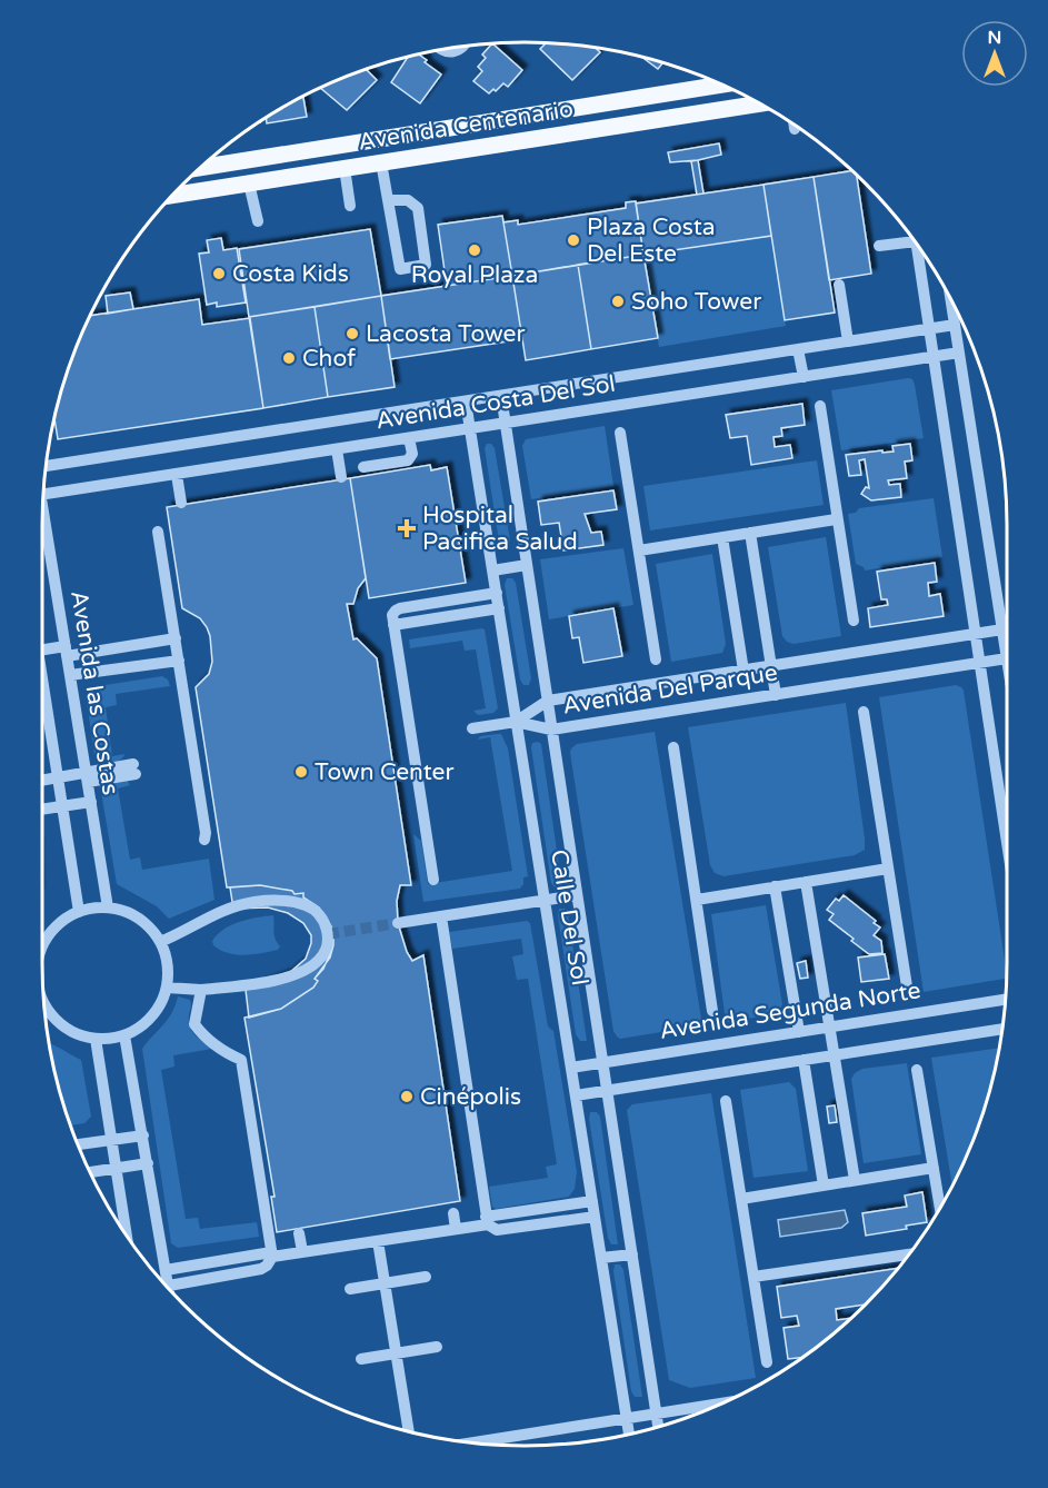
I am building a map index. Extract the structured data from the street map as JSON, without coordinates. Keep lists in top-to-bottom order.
{
  "streets": {
    "main road": ["Avenida Centenario"],
    "street": [
      "Avenida Costa Del Sol",
      "Avenida Del Parque",
      "Avenida las Costas",
      "Calle Del Sol",
      "Avenida Segunda Norte"
    ]
  },
  "crossings": [
    ["Avenida Costa Del Sol", "Calle Del Sol"],
    ["Avenida Del Parque", "Calle Del Sol"],
    ["Calle Del Sol", "Avenida Segunda Norte"]
  ],
  "places": {
    "other": [
      "Plaza Costa Del Este",
      "Royal Plaza",
      "Costa Kids",
      "Soho Tower",
      "Lacosta Tower",
      "Chof",
      "Town Center",
      "Cinépolis"
    ],
    "health": ["Hospital Pacifica Salud"]
  },
  "north": "top"
}
